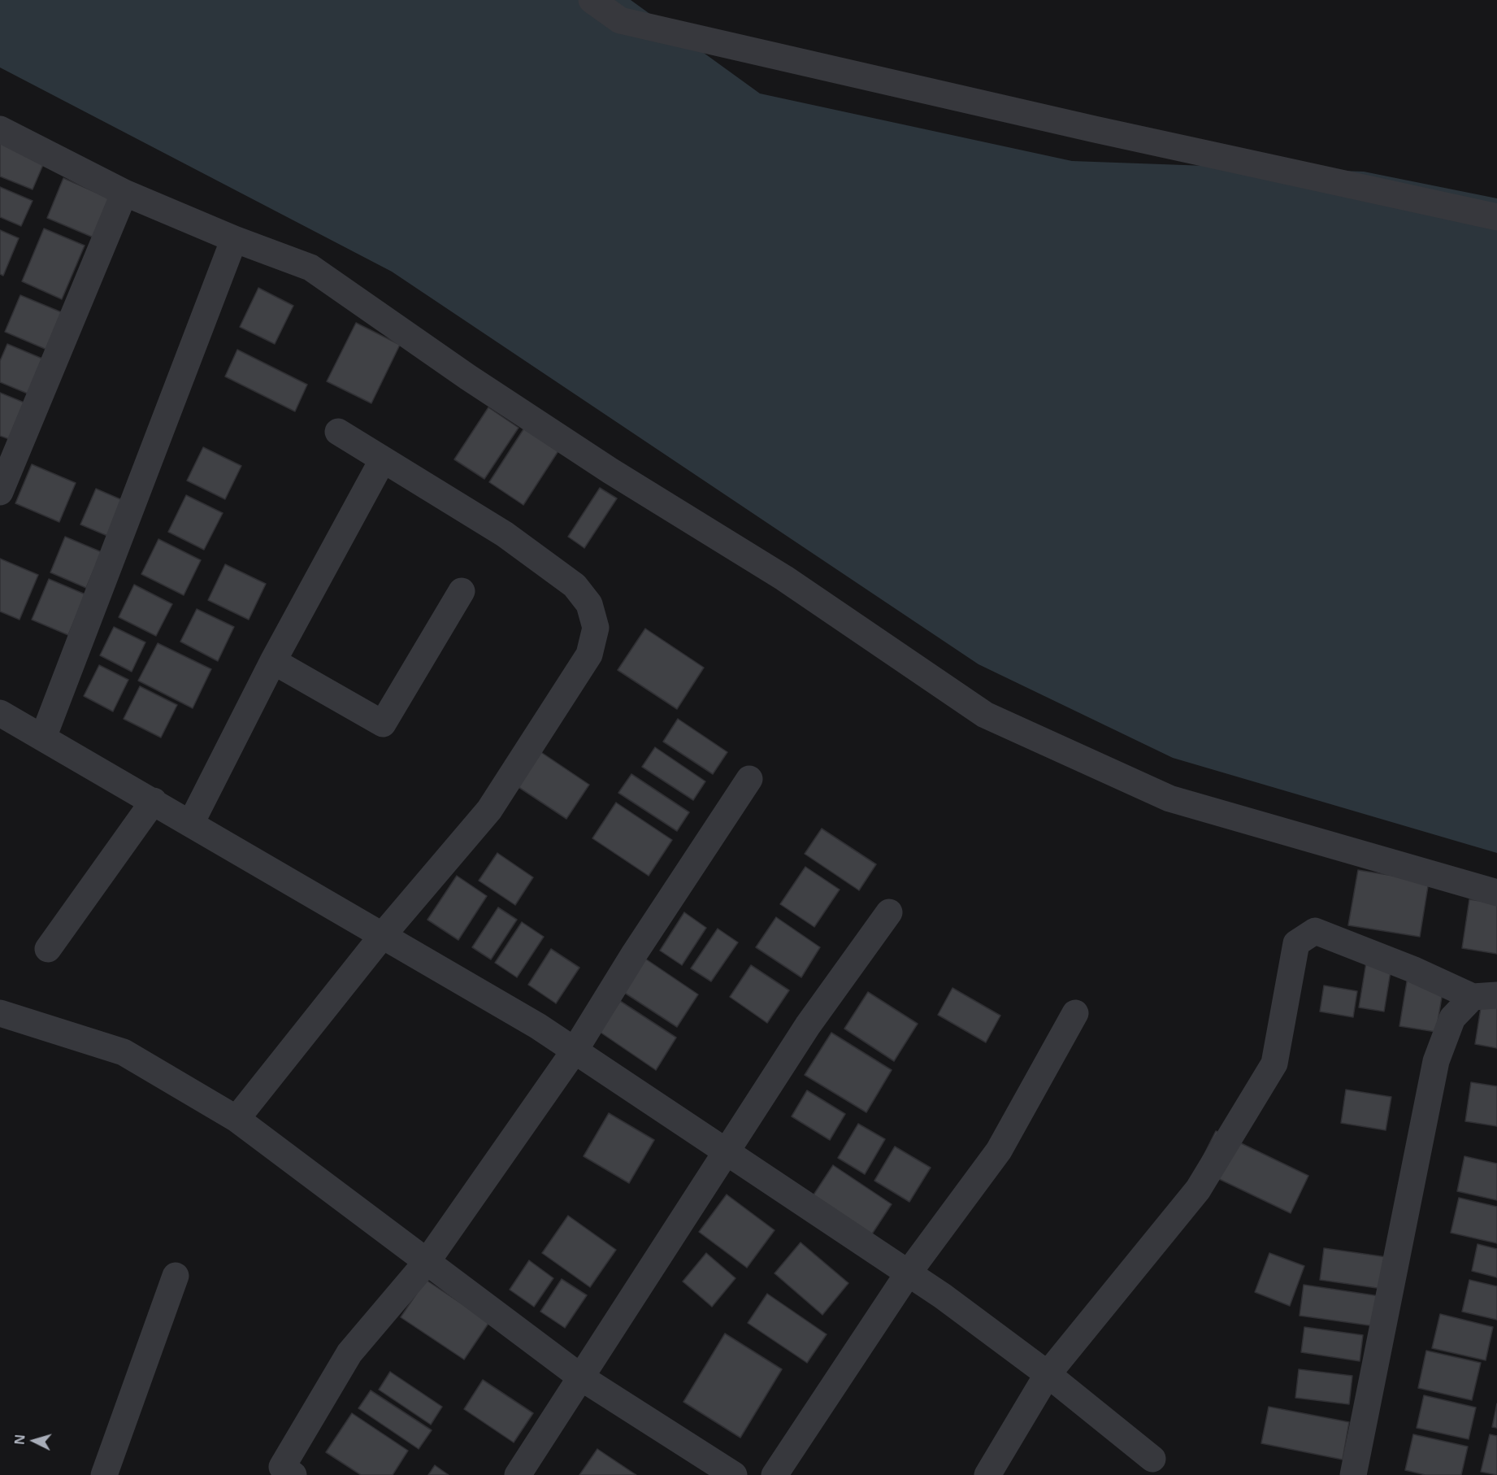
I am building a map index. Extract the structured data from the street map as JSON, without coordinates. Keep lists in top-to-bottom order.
{
  "north": "left"
}
